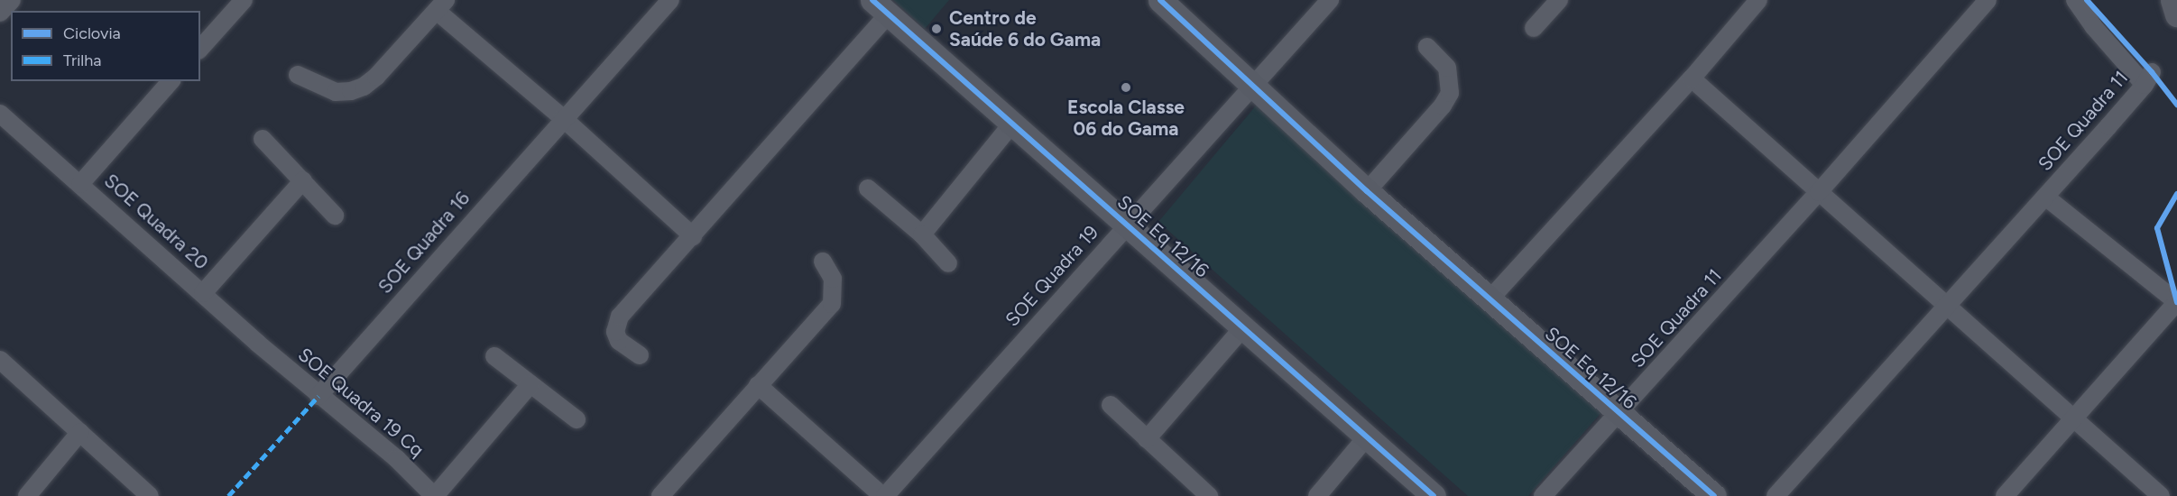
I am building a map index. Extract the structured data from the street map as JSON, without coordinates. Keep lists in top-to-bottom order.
{
  "streets": {
    "street": [
      "SOE Quadra 11",
      "SOE Quadra 20",
      "SOE Eq 12/16",
      "SOE Quadra 16",
      "SOE Quadra 19",
      "SOE Quadra 19 Cq"
    ]
  },
  "crossings": [
    ["SOE Quadra 11", "SOE Eq 12/16"],
    ["SOE Quadra 20", "SOE Quadra 19 Cq"],
    ["SOE Eq 12/16", "SOE Quadra 19"],
    ["SOE Quadra 16", "SOE Quadra 19 Cq"]
  ],
  "places": ["Centro de Saúde 6 do Gama", "Escola Classe 06 do Gama"],
  "legend": ["Ciclovia", "Trilha"]
}
